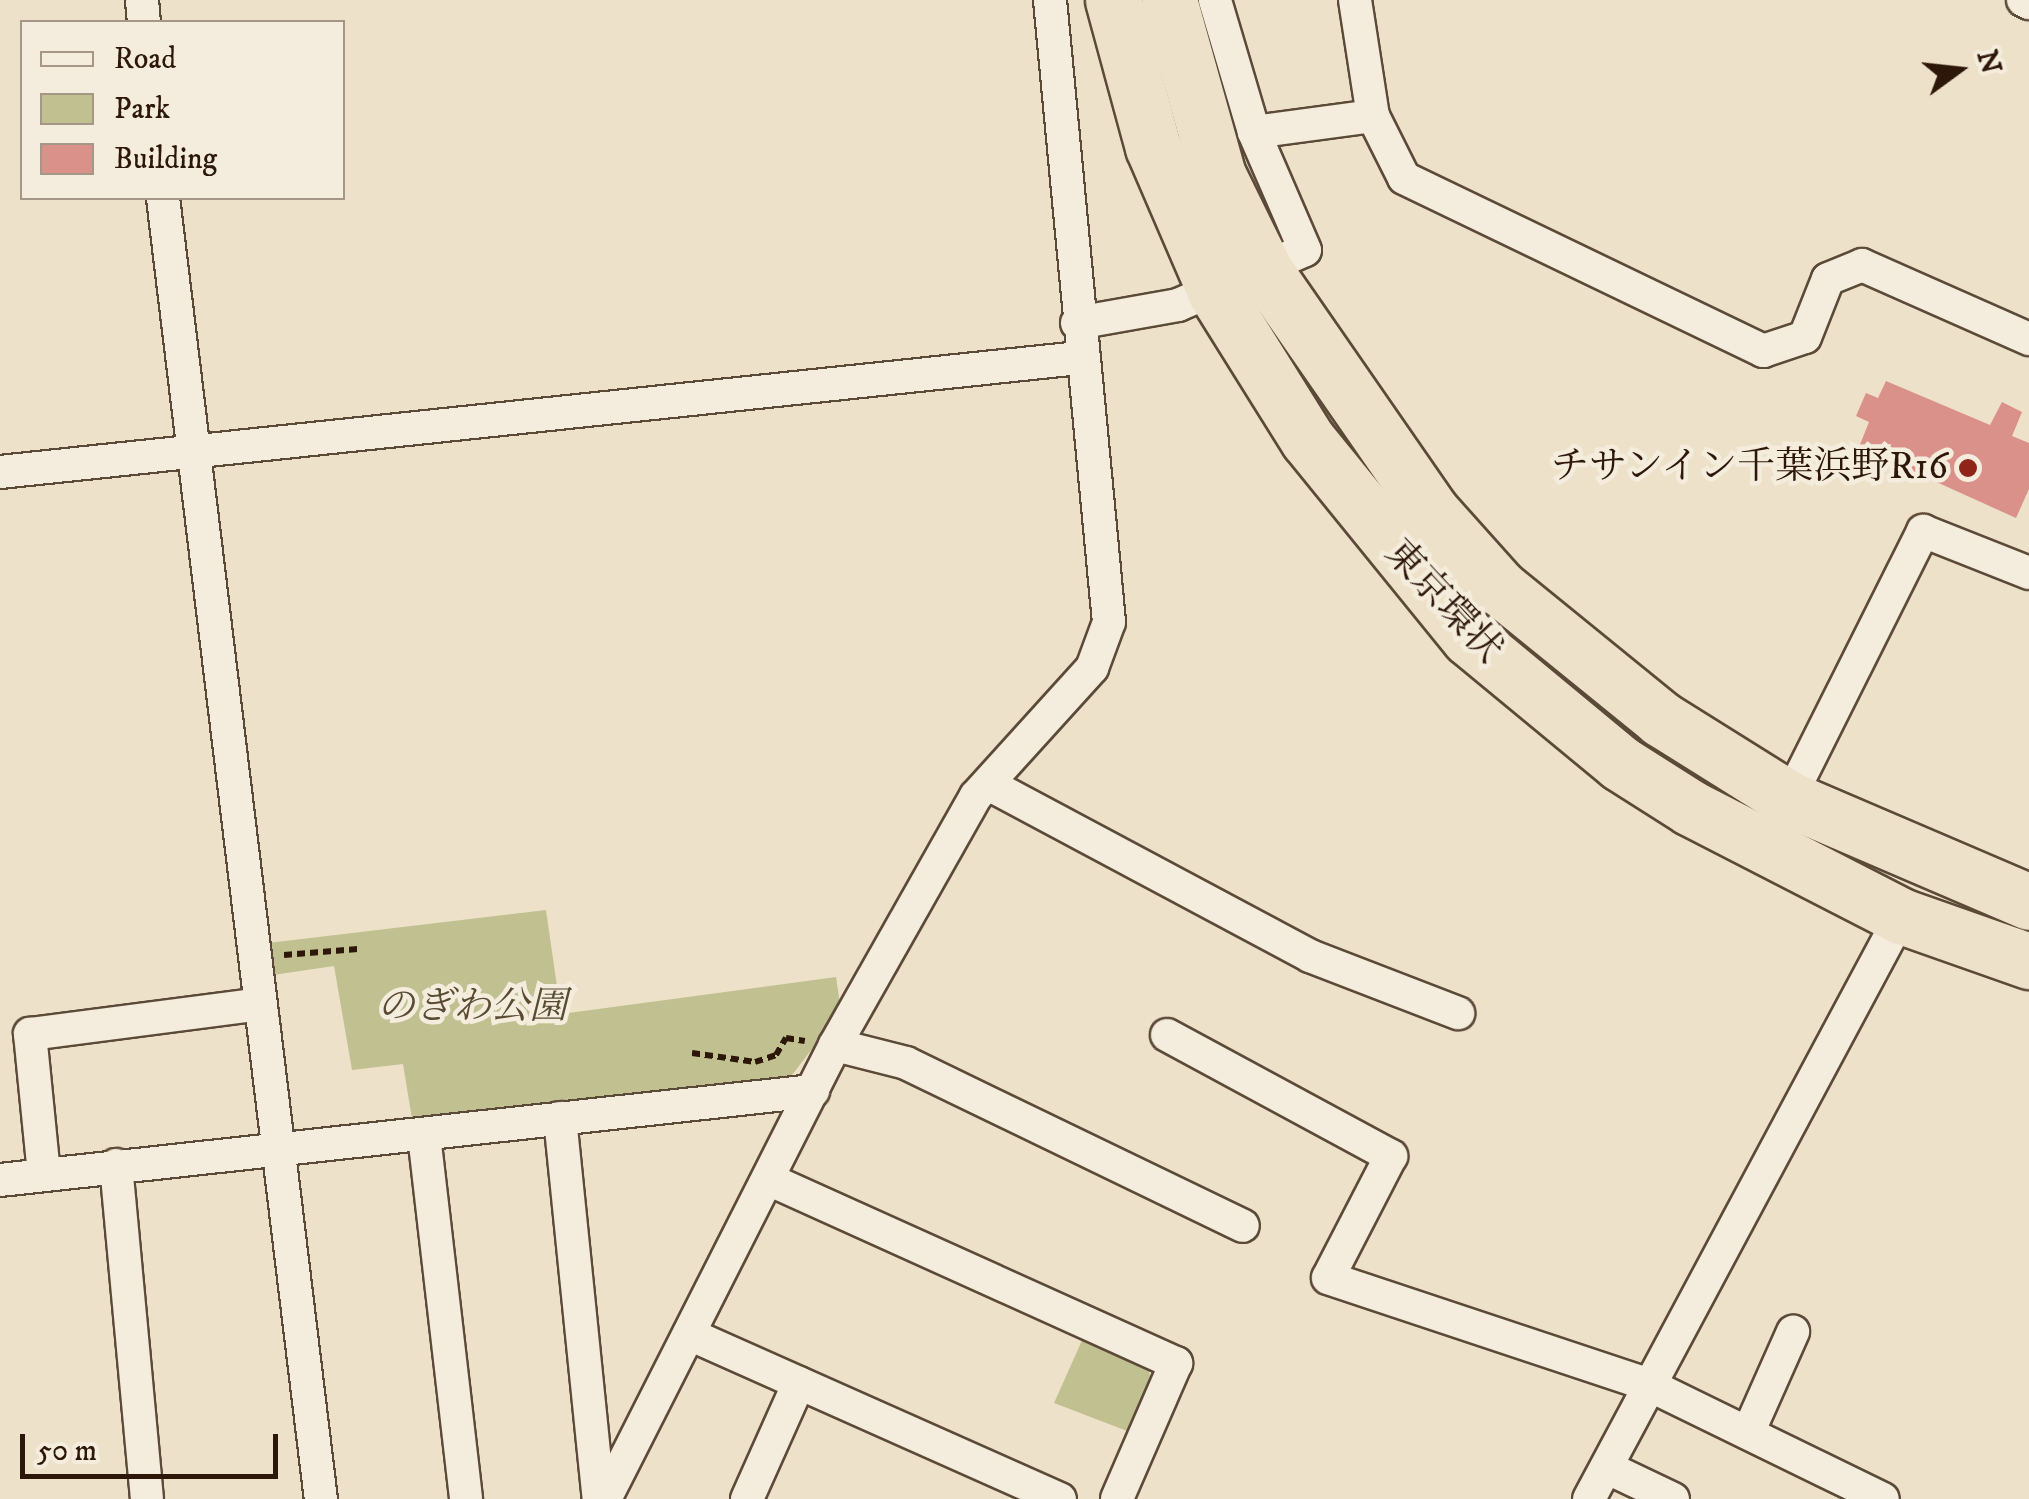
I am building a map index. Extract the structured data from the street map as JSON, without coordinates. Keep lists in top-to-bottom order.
{
  "streets": {
    "highway": ["東京環状"]
  },
  "parks": ["のぎわ公園"],
  "places": ["チサンイン千葉浜野R16"],
  "legend": ["Road", "Park", "Building"],
  "scale_bar": "50 m",
  "north": "right"
}
